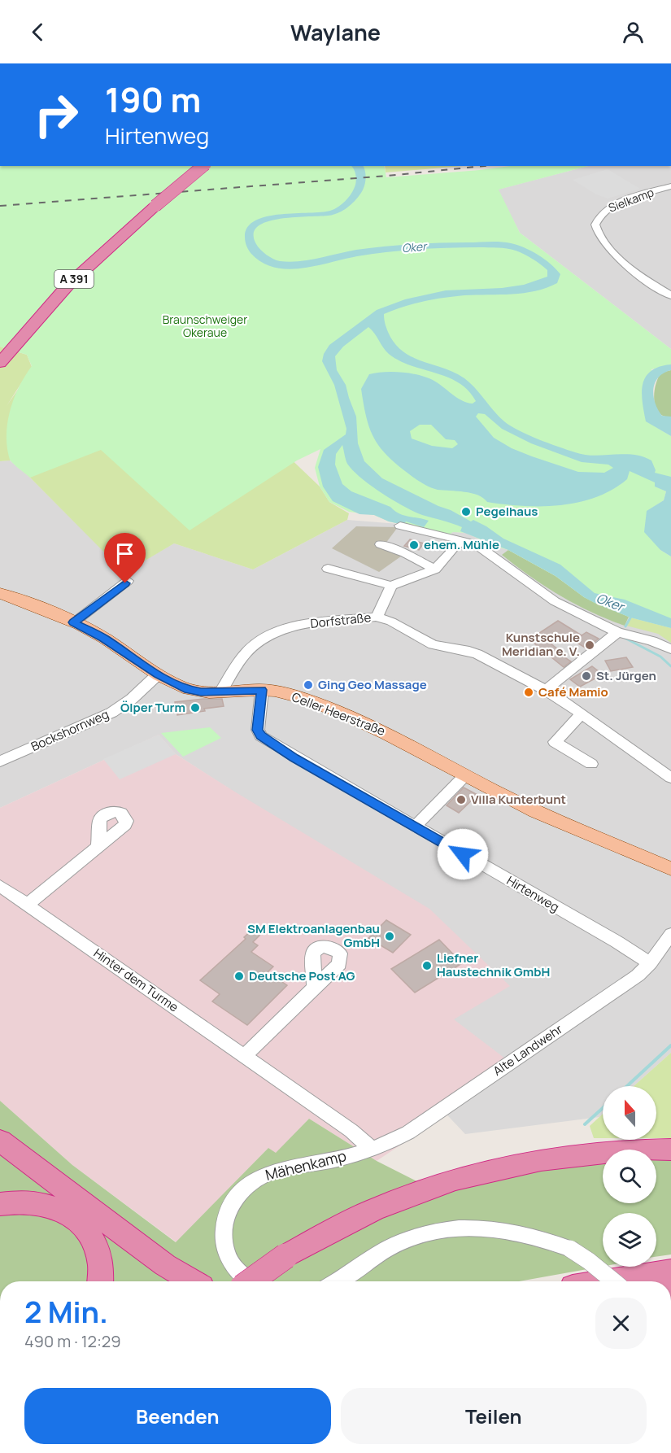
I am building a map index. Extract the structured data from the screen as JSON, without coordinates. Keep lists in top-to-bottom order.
{
  "streets": {
    "highway": ["A 391"],
    "main road": ["Celler Heerstraße"],
    "street": [
      "Sielkamp",
      "Dorfstraße",
      "Bockshornweg",
      "Hirtenweg",
      "Hinter dem Turme",
      "Alte Landwehr",
      "Mähenkamp"
    ]
  },
  "crossings": [
    ["Dorfstraße", "Celler Heerstraße"],
    ["Celler Heerstraße", "Bockshornweg"],
    ["Celler Heerstraße", "Hirtenweg"],
    ["Hirtenweg", "Alte Landwehr"],
    ["Hinter dem Turme", "Alte Landwehr"],
    ["Hinter dem Turme", "Mähenkamp"],
    ["Alte Landwehr", "Mähenkamp"]
  ],
  "water": ["Oker"],
  "parks": ["Braunschweiger Okeraue"],
  "places": [
    "Pegelhaus",
    "ehem. Mühle",
    "Kunstschule Meridian e. V.",
    "St. Jürgen",
    "Ging Geo Massage",
    "Café Mamio",
    "Ölper Turm",
    "Villa Kunterbunt",
    "SM Elektroanlagenbau GmbH",
    "Liefner Haustechnik GmbH",
    "Deutsche Post AG"
  ],
  "north": "top",
  "page": {
    "header": "Waylane",
    "turn": ["190 m", "Hirtenweg"],
    "heading": ["2 Min.", "490 m · 12:29"],
    "buttons": ["Beenden", "Teilen"]
  }
}
